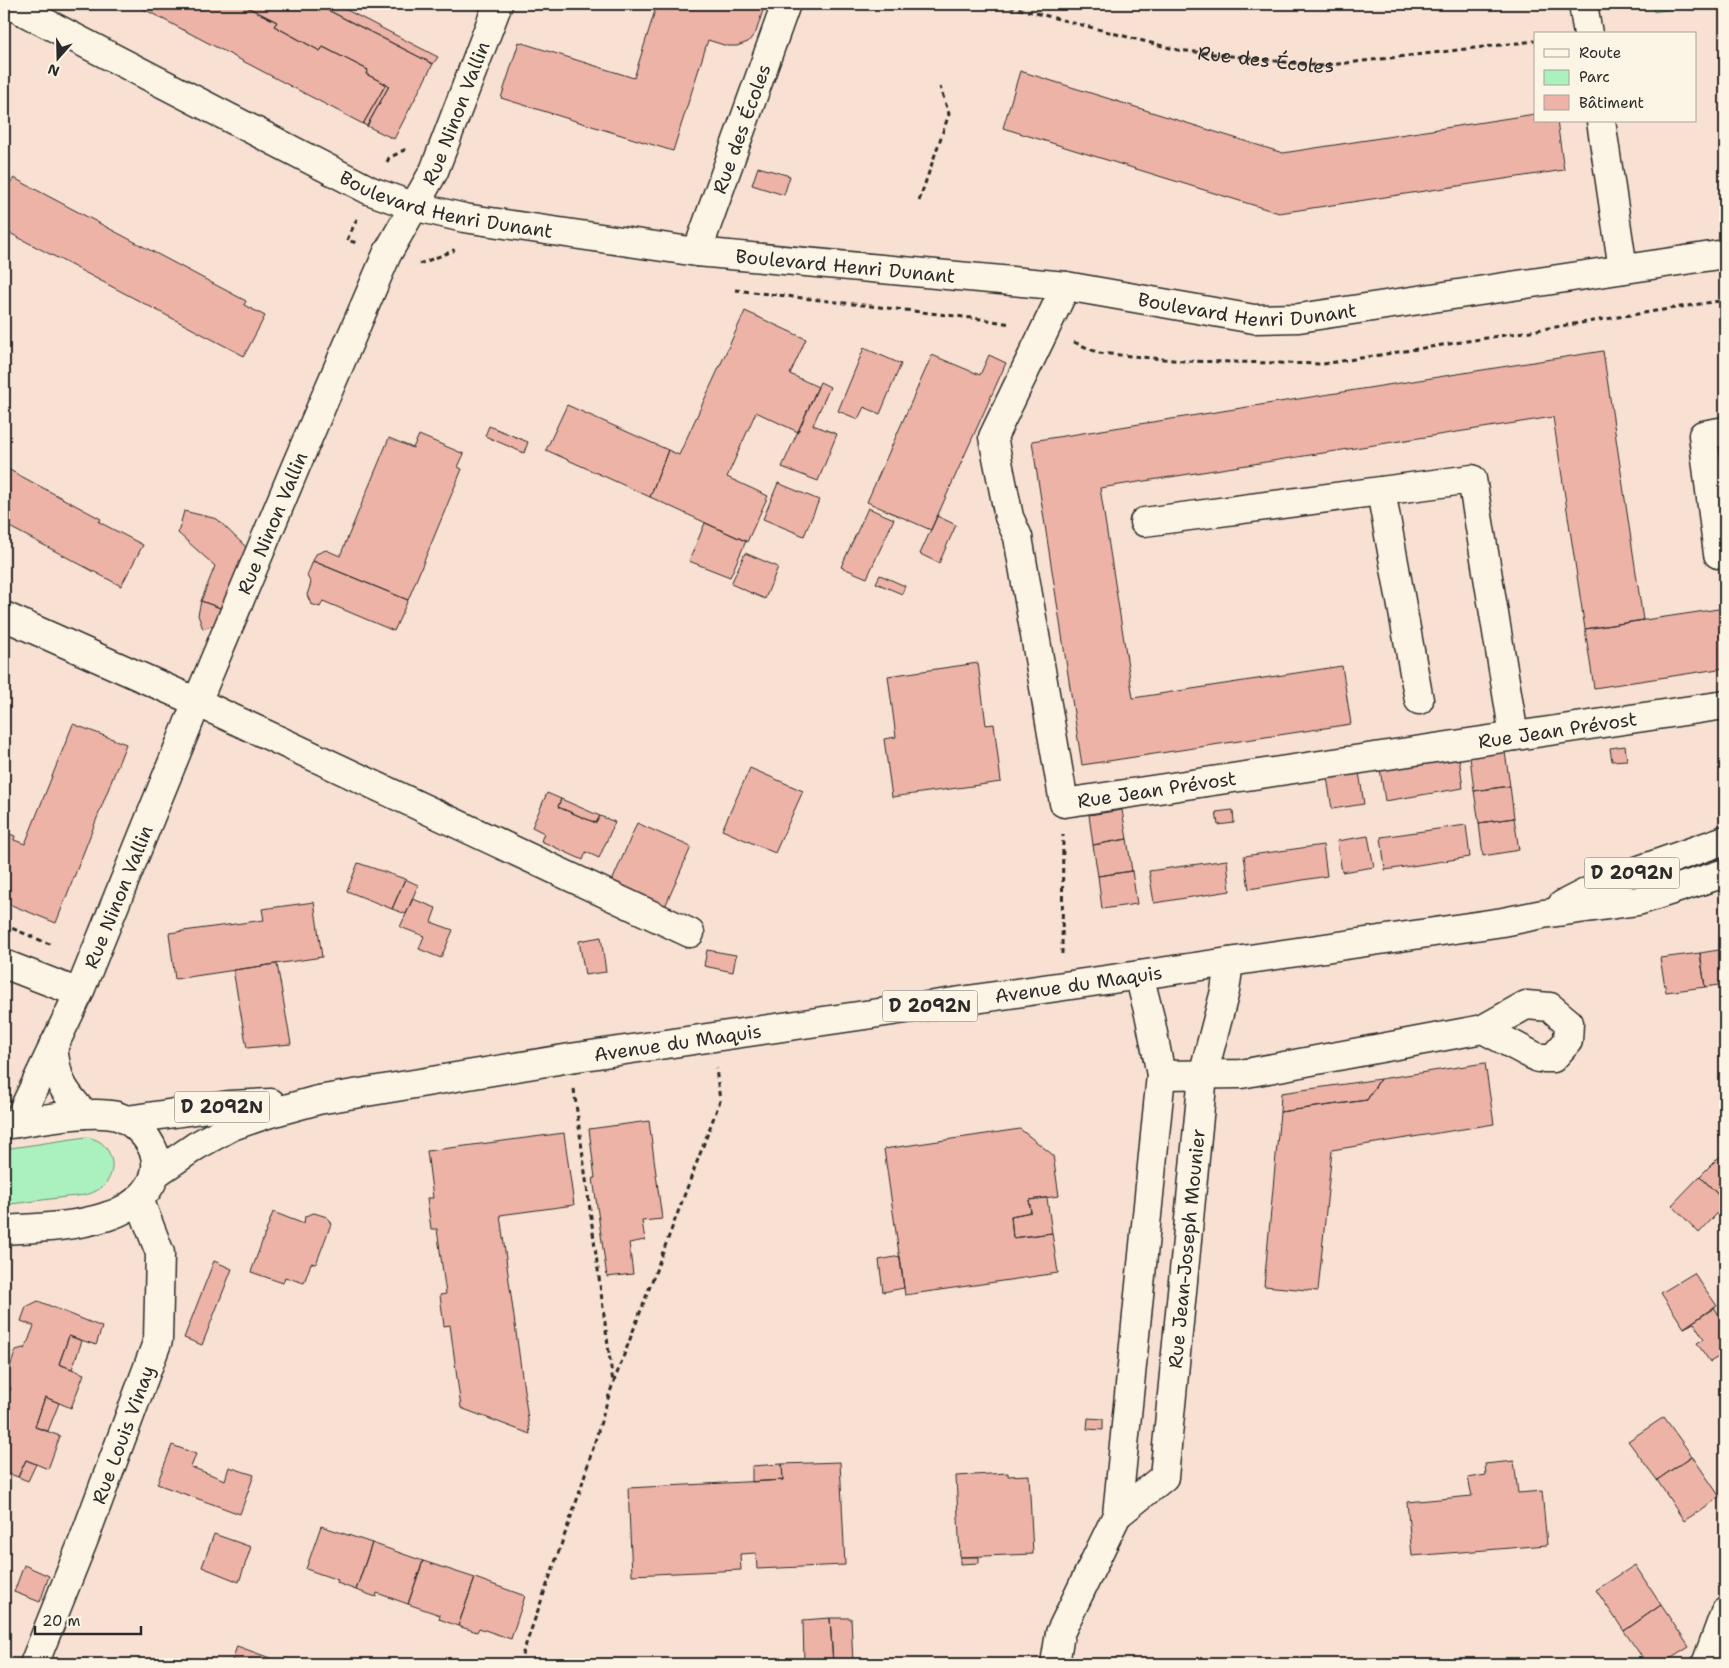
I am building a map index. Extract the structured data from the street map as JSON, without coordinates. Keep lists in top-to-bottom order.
{
  "streets": {
    "street": [
      "Rue des Écoles",
      "Rue Ninon Vallin",
      "Boulevard Henri Dunant",
      "Rue Jean Prévost",
      "D 2092N",
      "Avenue du Maquis",
      "Rue Jean-Joseph Mounier",
      "Rue Louis Vinay"
    ]
  },
  "crossings": [
    ["Rue des Écoles", "Boulevard Henri Dunant"],
    ["Rue Ninon Vallin", "Boulevard Henri Dunant"],
    ["Rue Ninon Vallin", "Avenue du Maquis"],
    ["Boulevard Henri Dunant", "Rue Jean Prévost"],
    ["Avenue du Maquis", "Rue Jean-Joseph Mounier"],
    ["Avenue du Maquis", "Rue Louis Vinay"]
  ],
  "legend": ["Route", "Parc", "Bâtiment"],
  "scale_bar": "20 m",
  "north": "bottom"
}
